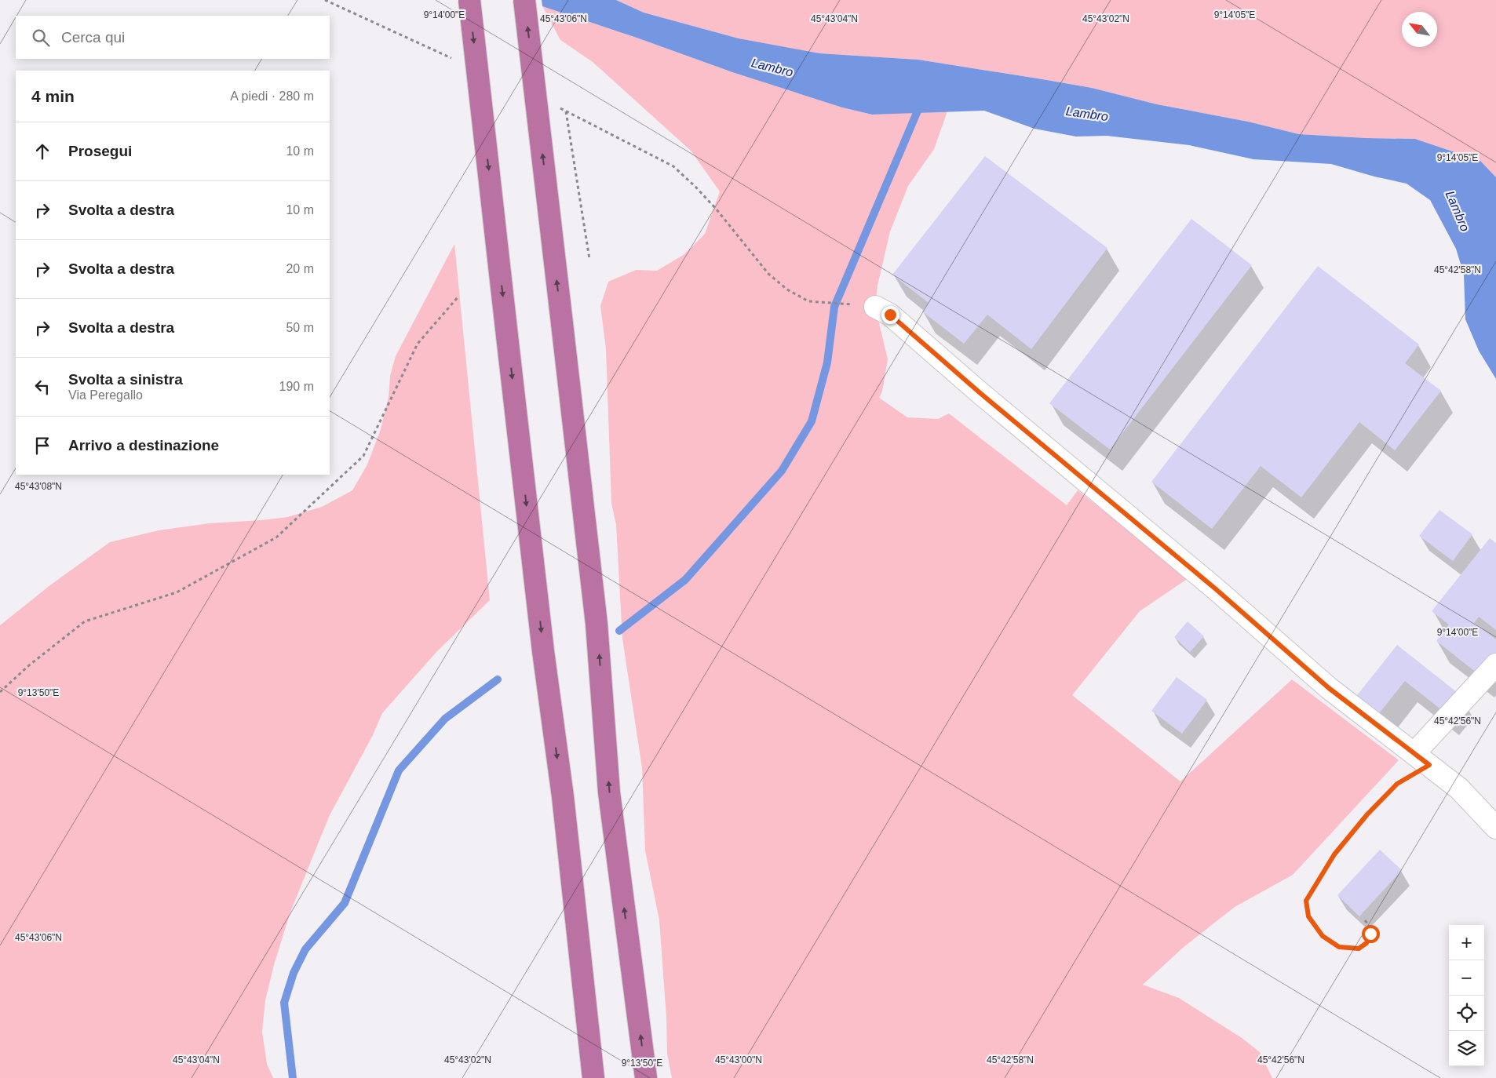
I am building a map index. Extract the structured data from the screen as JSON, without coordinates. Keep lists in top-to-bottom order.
{
  "water": ["Lambro"],
  "north": "top left",
  "page": {
    "search": "Cerca qui",
    "heading": ["4 min", "A piedi · 280 m"],
    "list": [
      ["Prosegui", "10 m"],
      ["Svolta a destra", "10 m"],
      ["Svolta a destra", "20 m"],
      ["Svolta a destra", "50 m"],
      ["Svolta a sinistra", "Via Peregallo", "190 m"],
      "Arrivo a destinazione"
    ],
    "map_buttons": ["+", "−"]
  },
  "coordinates": [
    "9°14'00\"E",
    "9°14'05\"E",
    "45°43'06\"N",
    "45°43'04\"N",
    "45°43'02\"N",
    "45°42'58\"N",
    "45°43'08\"N",
    "9°13'50\"E",
    "45°42'56\"N",
    "45°43'00\"N"
  ]
}
